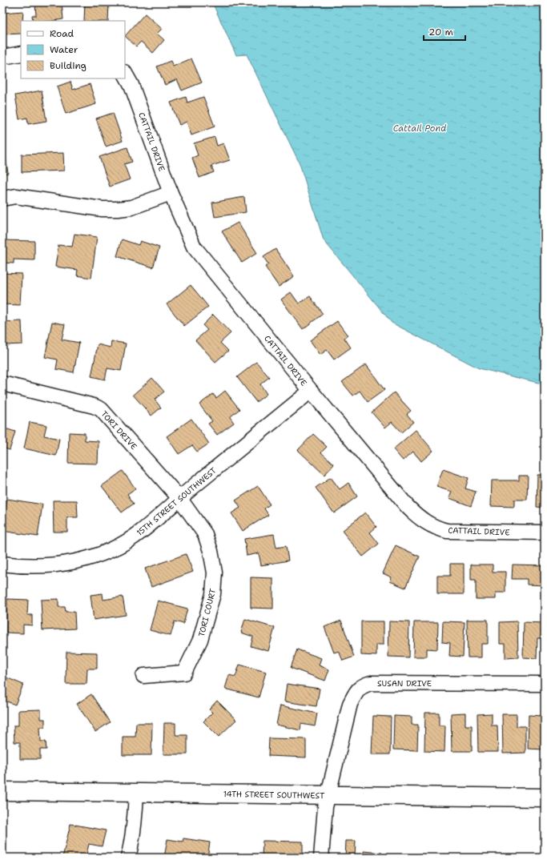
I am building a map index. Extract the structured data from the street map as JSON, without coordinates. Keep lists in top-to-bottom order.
{
  "streets": {
    "main road": ["14TH STREET SOUTHWEST"],
    "street": [
      "CATTAIL DRIVE",
      "TORI DRIVE",
      "15TH STREET SOUTHWEST",
      "TORI COURT",
      "SUSAN DRIVE"
    ]
  },
  "crossings": [
    ["CATTAIL DRIVE", "15TH STREET SOUTHWEST"],
    ["TORI DRIVE", "15TH STREET SOUTHWEST"],
    ["TORI DRIVE", "TORI COURT"],
    ["15TH STREET SOUTHWEST", "TORI COURT"],
    ["SUSAN DRIVE", "14TH STREET SOUTHWEST"]
  ],
  "water": ["Cattail Pond"],
  "legend": ["Road", "Water", "Building"],
  "scale_bar": "20 m"
}
